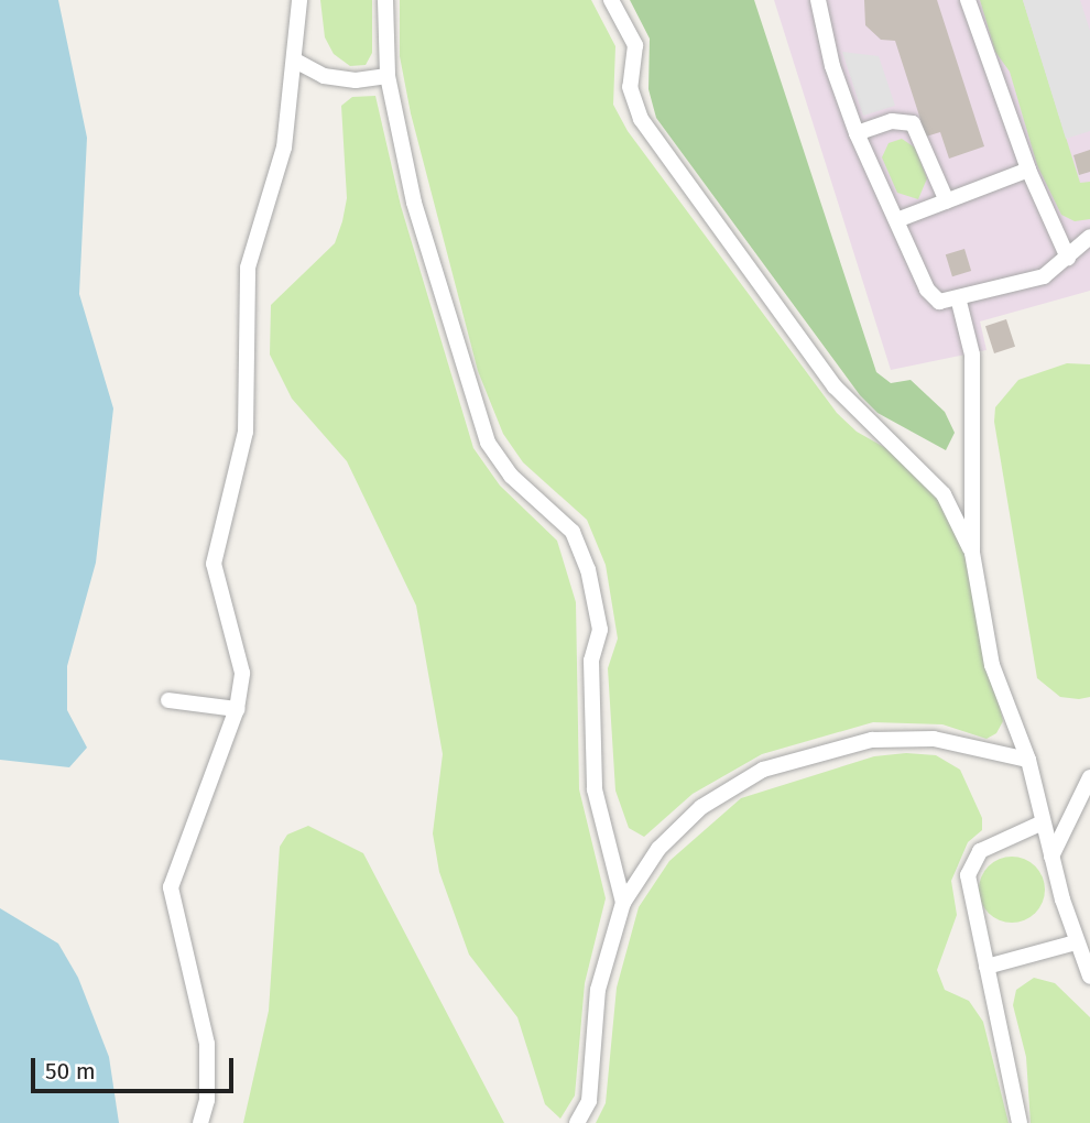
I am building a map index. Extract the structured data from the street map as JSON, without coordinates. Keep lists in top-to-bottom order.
{
  "scale_bar": "50 m"
}
